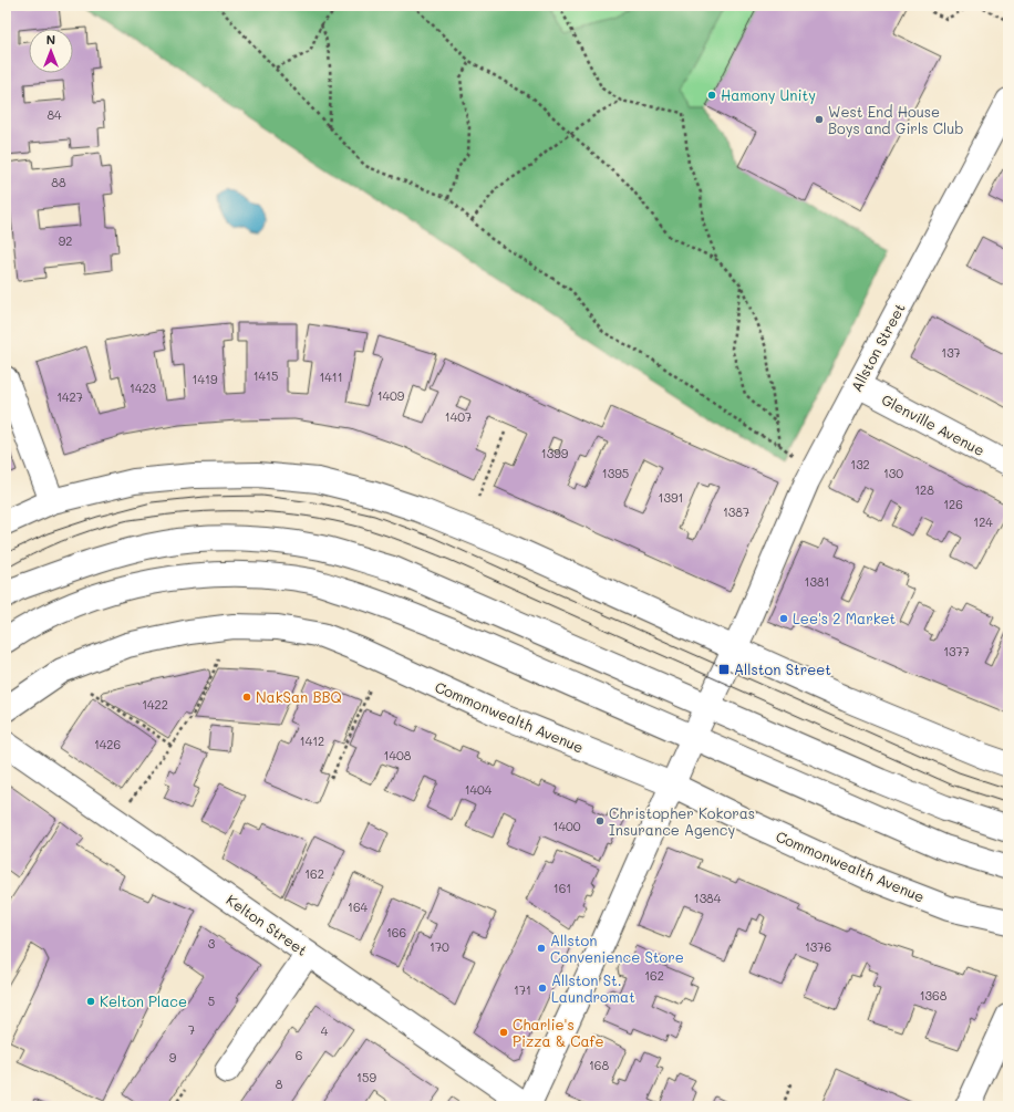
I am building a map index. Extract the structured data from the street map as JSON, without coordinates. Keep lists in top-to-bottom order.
{
  "streets": {
    "street": [
      "Allston Street",
      "Glenville Avenue",
      "Commonwealth Avenue",
      "Kelton Street"
    ]
  },
  "crossings": [
    ["Allston Street", "Glenville Avenue"],
    ["Allston Street", "Commonwealth Avenue"],
    ["Allston Street", "Kelton Street"]
  ],
  "places": {
    "other": [
      "Hamony Unity",
      "West End House Boys and Girls Club",
      "Lee's 2 Market",
      "NakSan BBQ",
      "Christopher Kokoras Insurance Agency",
      "Allston Convenience Store",
      "Allston St. Laundromat",
      "Kelton Place",
      "Charlie's Pizza & Cafe"
    ],
    "transit": ["Allston Street"]
  },
  "house_numbers": [
    "84",
    "88",
    "92",
    "137",
    "1415",
    "1411",
    "1419",
    "1423",
    "1409",
    "1427",
    "1407",
    "1399",
    "132",
    "1395",
    "130",
    "128",
    "1391",
    "126",
    "1387",
    "124",
    "1381",
    "1377",
    "1422",
    "1412",
    "1426",
    "1408",
    "1404",
    "1400",
    "162",
    "161",
    "1384",
    "164",
    "166",
    "3",
    "170",
    "1376",
    "162",
    "171",
    "1368",
    "5",
    "7",
    "4",
    "6",
    "9",
    "168",
    "159",
    "8"
  ],
  "north": "top"
}
